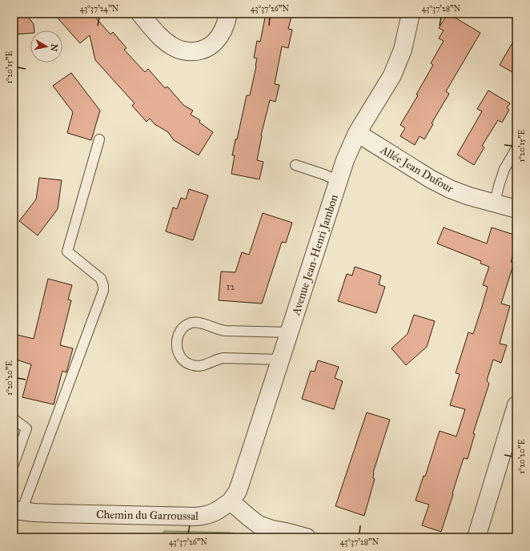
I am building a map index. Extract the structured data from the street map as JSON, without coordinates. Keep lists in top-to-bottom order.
{
  "streets": {
    "street": ["Allée Jean Dufour", "Avenue Jean-Henri Jambon", "Chemin du Garroussal"]
  },
  "crossings": [
    ["Allée Jean Dufour", "Avenue Jean-Henri Jambon"],
    ["Avenue Jean-Henri Jambon", "Chemin du Garroussal"]
  ],
  "house_numbers": ["12"],
  "north": "right",
  "coordinates": [
    "43°37'24\"N",
    "43°37'26\"N",
    "43°37'28\"N",
    "1°20'15\"E",
    "1°20'20\"E"
  ]
}
